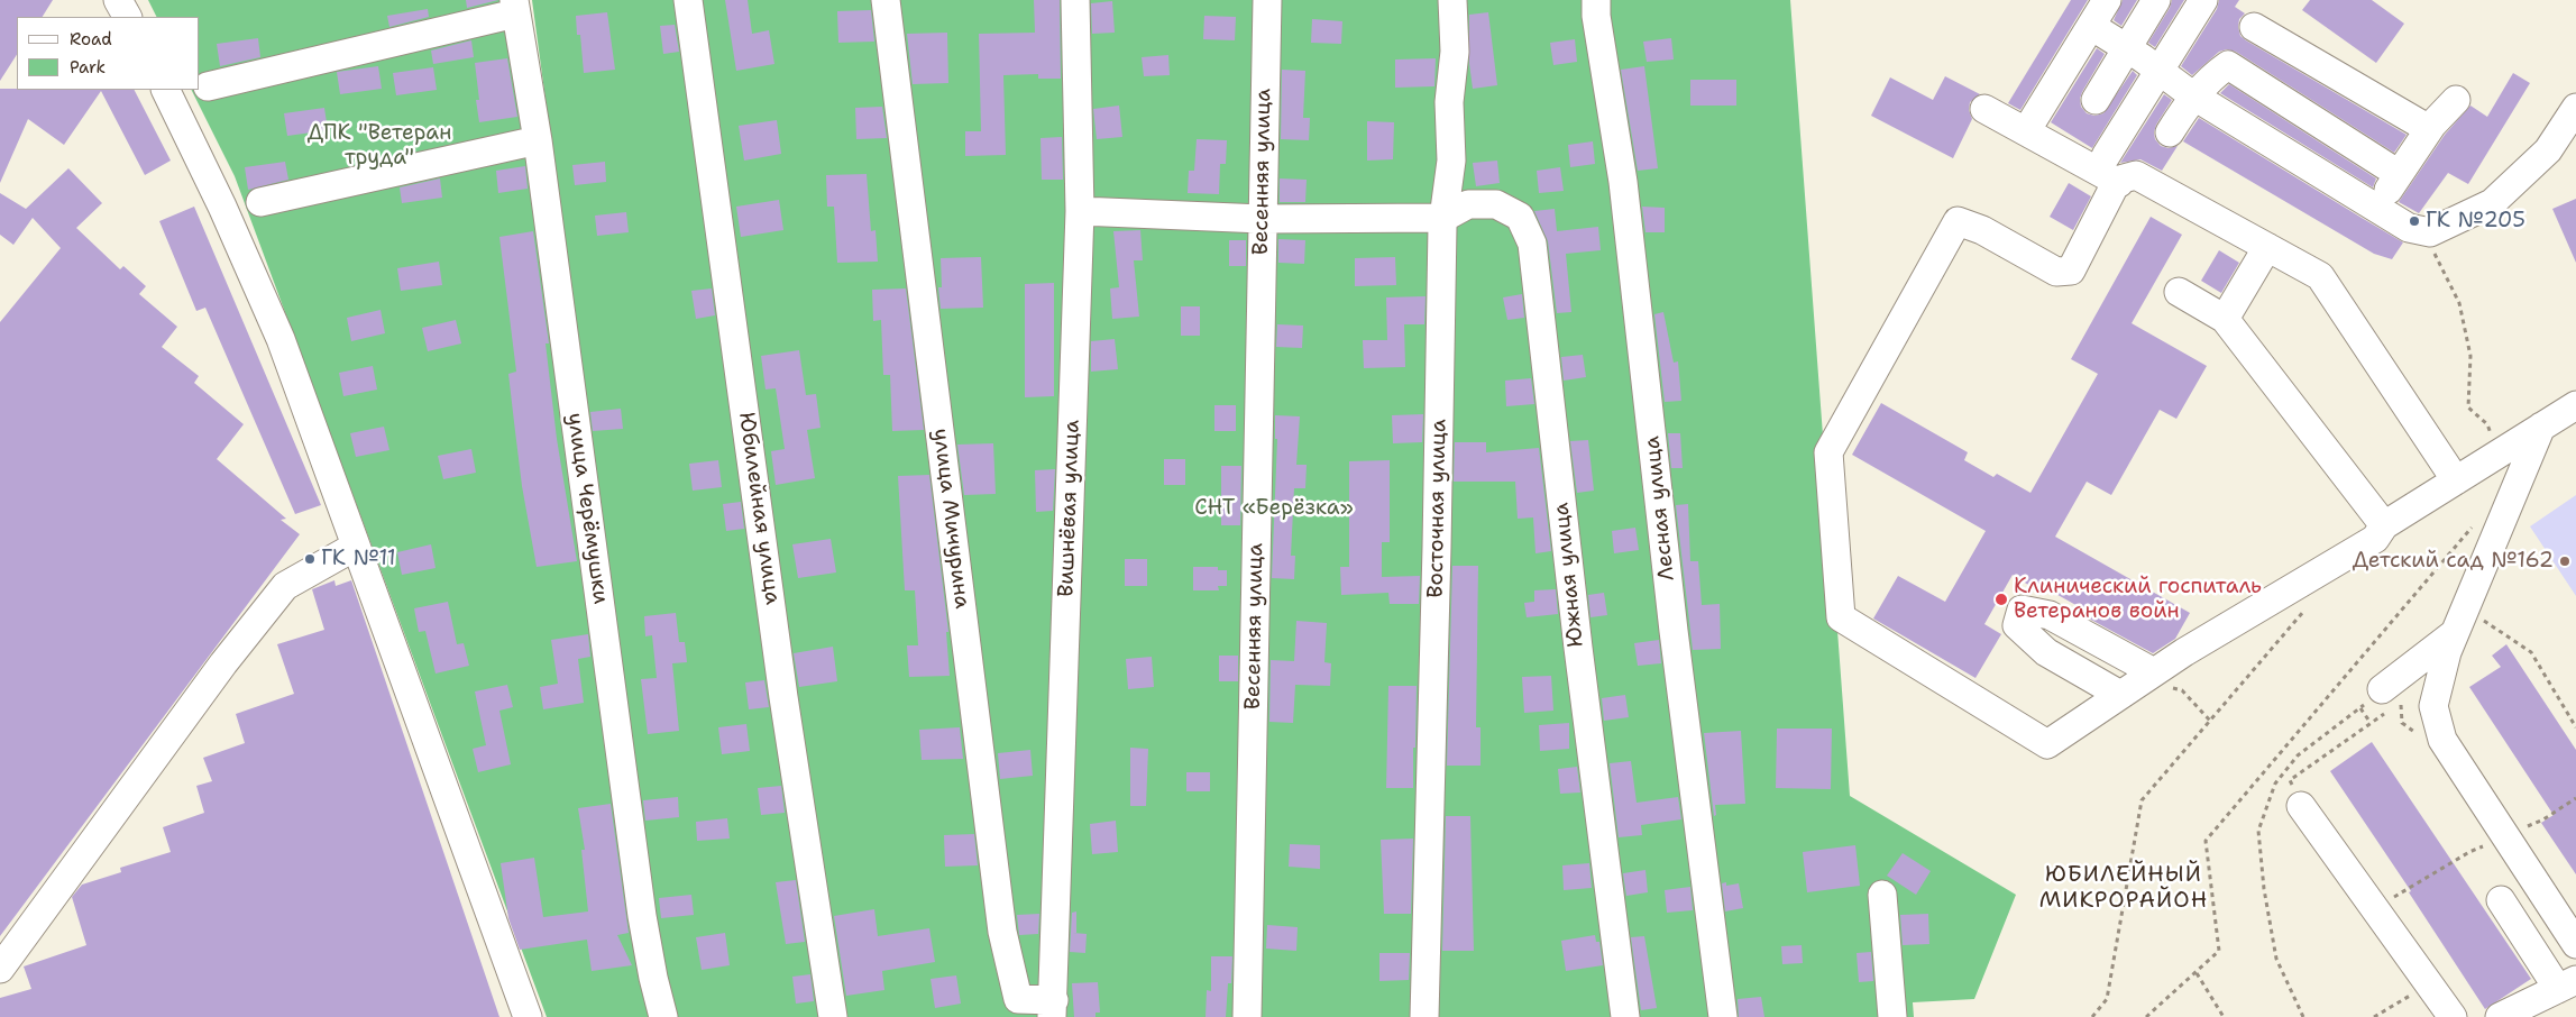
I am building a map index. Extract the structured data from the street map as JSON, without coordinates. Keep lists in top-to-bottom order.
{
  "streets": {
    "street": [
      "Весенняя улица",
      "улица Черёмушки",
      "Юбилейная улица",
      "Вишнёвая улица",
      "Восточная улица",
      "Лесная улица",
      "улица Мичурина",
      "Южная улица"
    ]
  },
  "crossings": [
    ["Вишнёвая улица", "улица Мичурина"],
    ["Восточная улица", "Южная улица"]
  ],
  "districts": ["ЮБИЛЕЙНЫЙ МИКРОРАЙОН"],
  "parks": ["ДПК \"Ветеран труда\"", "СНТ «Берёзка»"],
  "places": [
    "ГК №205",
    "ГК №11",
    "Детский сад №162",
    "Клинический госпиталь Ветеранов войн"
  ],
  "legend": ["Road", "Park"]
}
